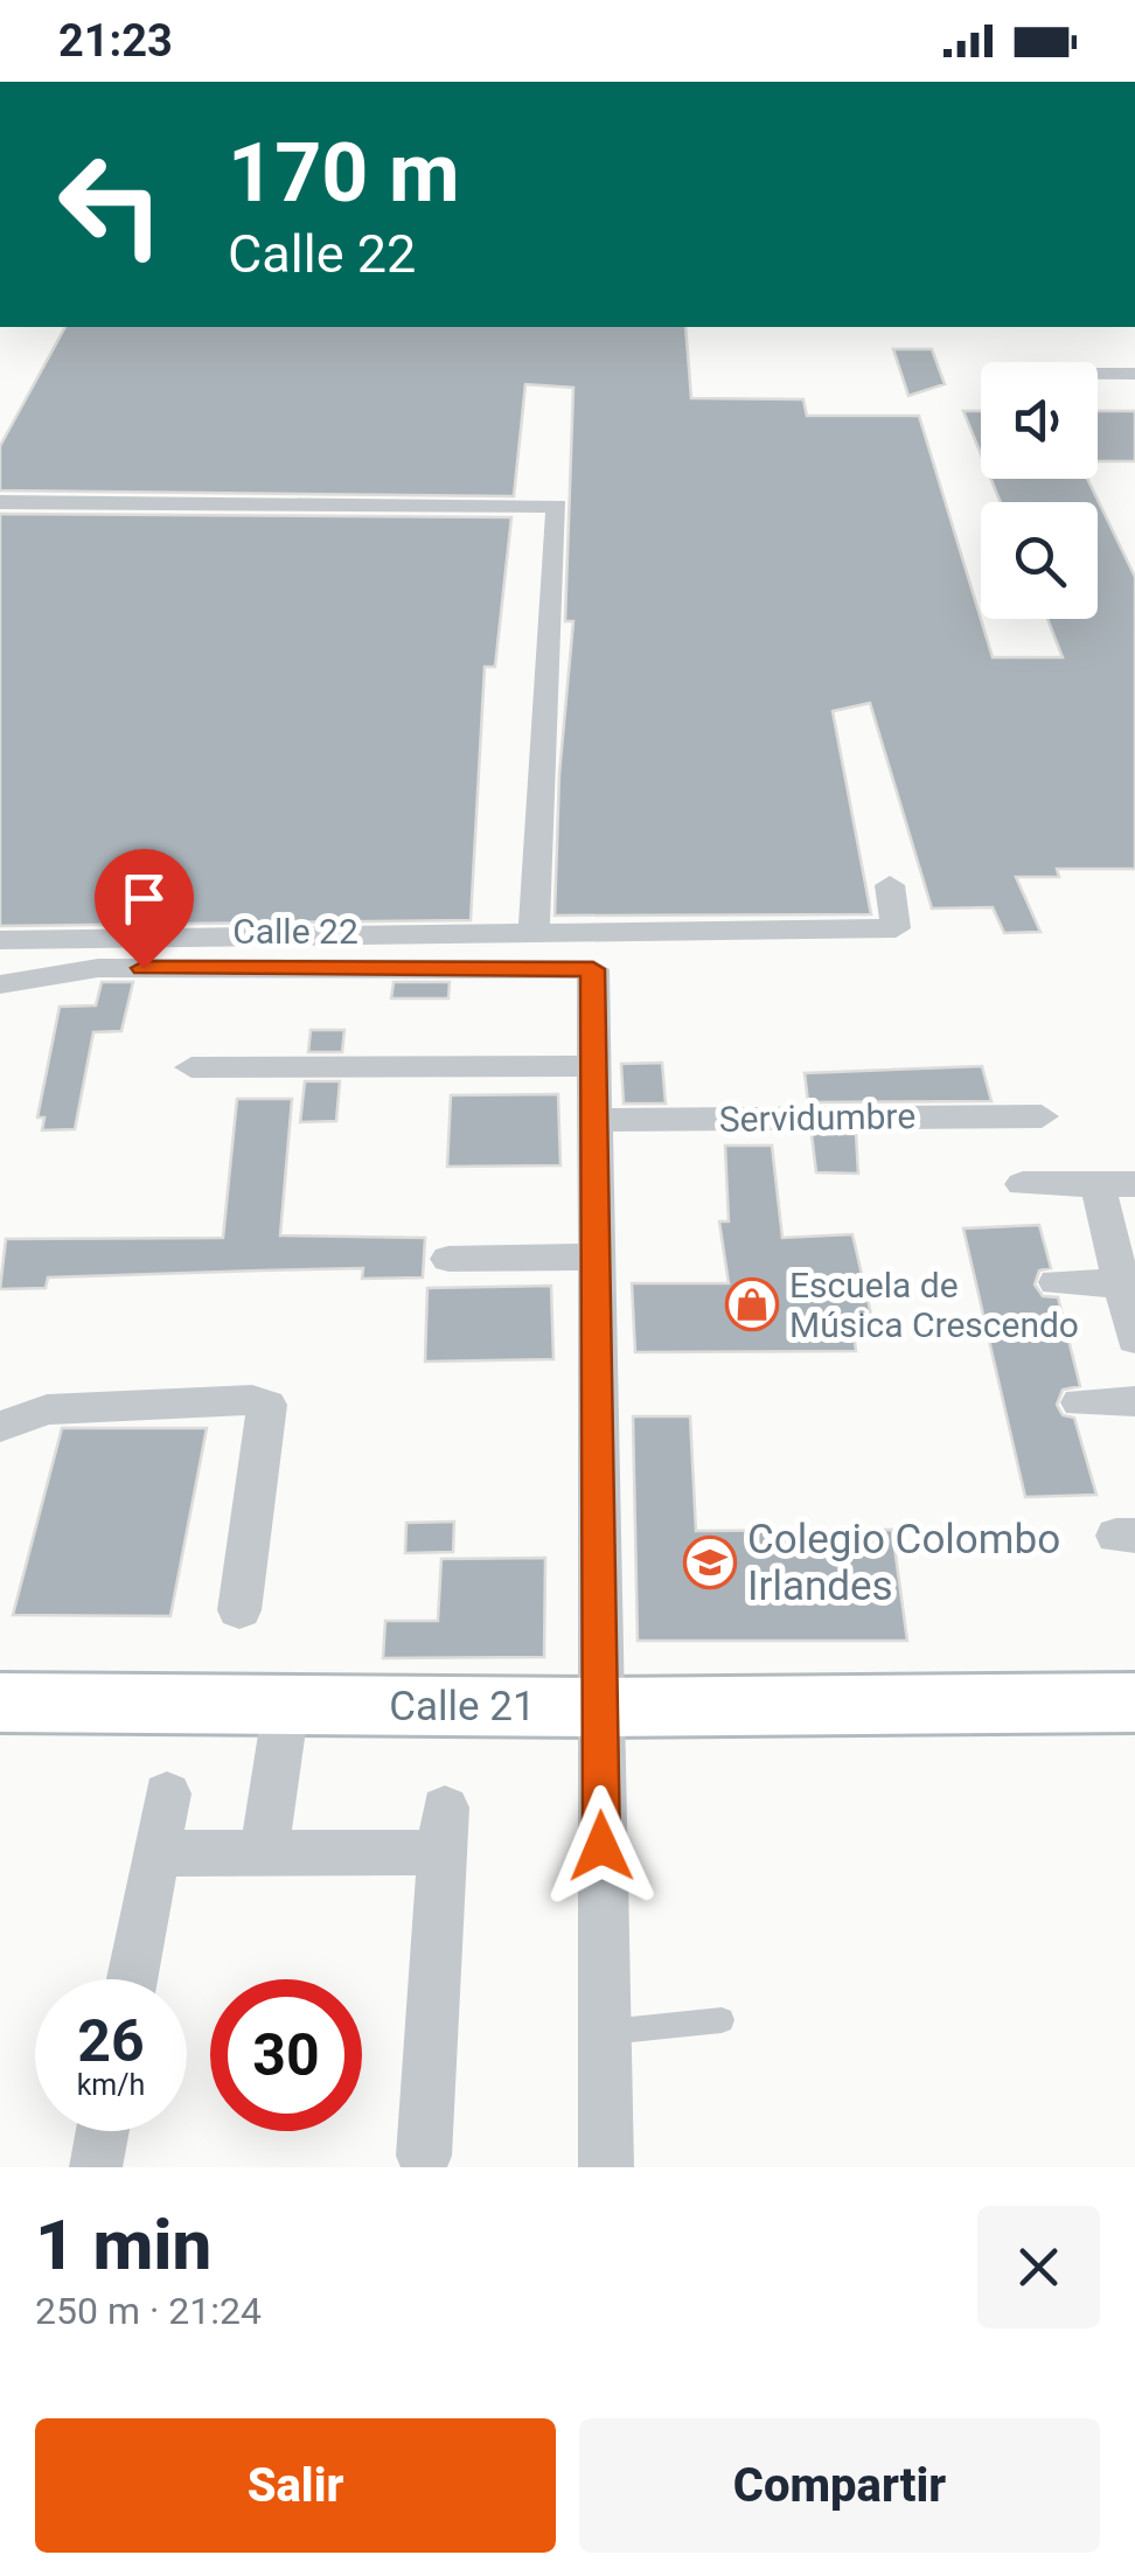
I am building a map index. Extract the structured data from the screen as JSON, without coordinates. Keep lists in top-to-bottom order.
{
  "streets": {
    "street": ["Calle 22", "Servidumbre", "Calle 21"]
  },
  "places": {
    "shop": ["Escuela de Música Crescendo"],
    "school or university": ["Colegio Colombo Irlandes"]
  },
  "page": {
    "status": "21:23",
    "turn": ["170 m", "Calle 22"],
    "speed": "26 km/h",
    "limit": "30",
    "heading": ["1 min", "250 m · 21:24"],
    "buttons": ["Salir", "Compartir"]
  }
}
